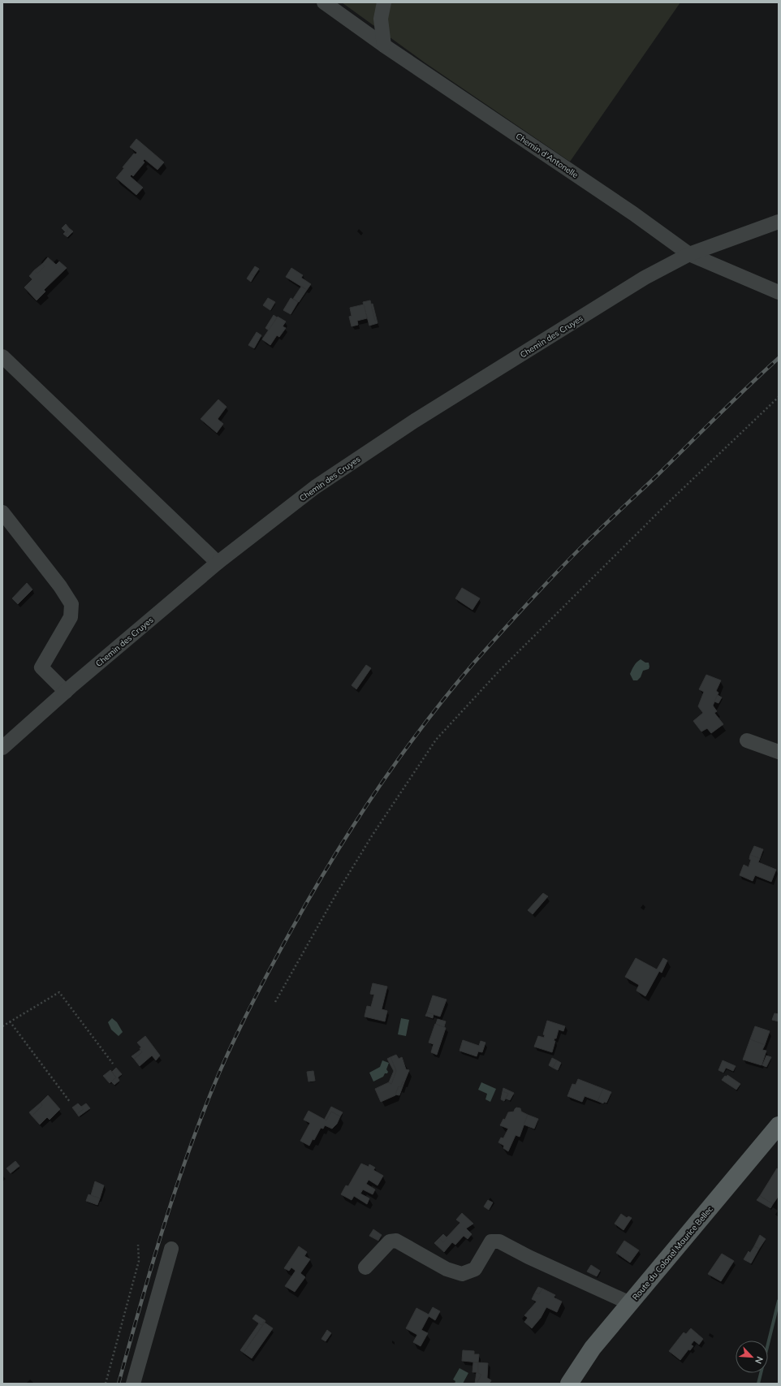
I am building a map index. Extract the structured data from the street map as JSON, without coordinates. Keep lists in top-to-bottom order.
{
  "streets": {
    "main road": ["Route du Colonel Maurice Bellec"],
    "street": ["Chemin d'Antonelle", "Chemin des Cruyes"]
  },
  "crossings": [
    ["Chemin d'Antonelle", "Chemin des Cruyes"]
  ],
  "north": "bottom right"
}
